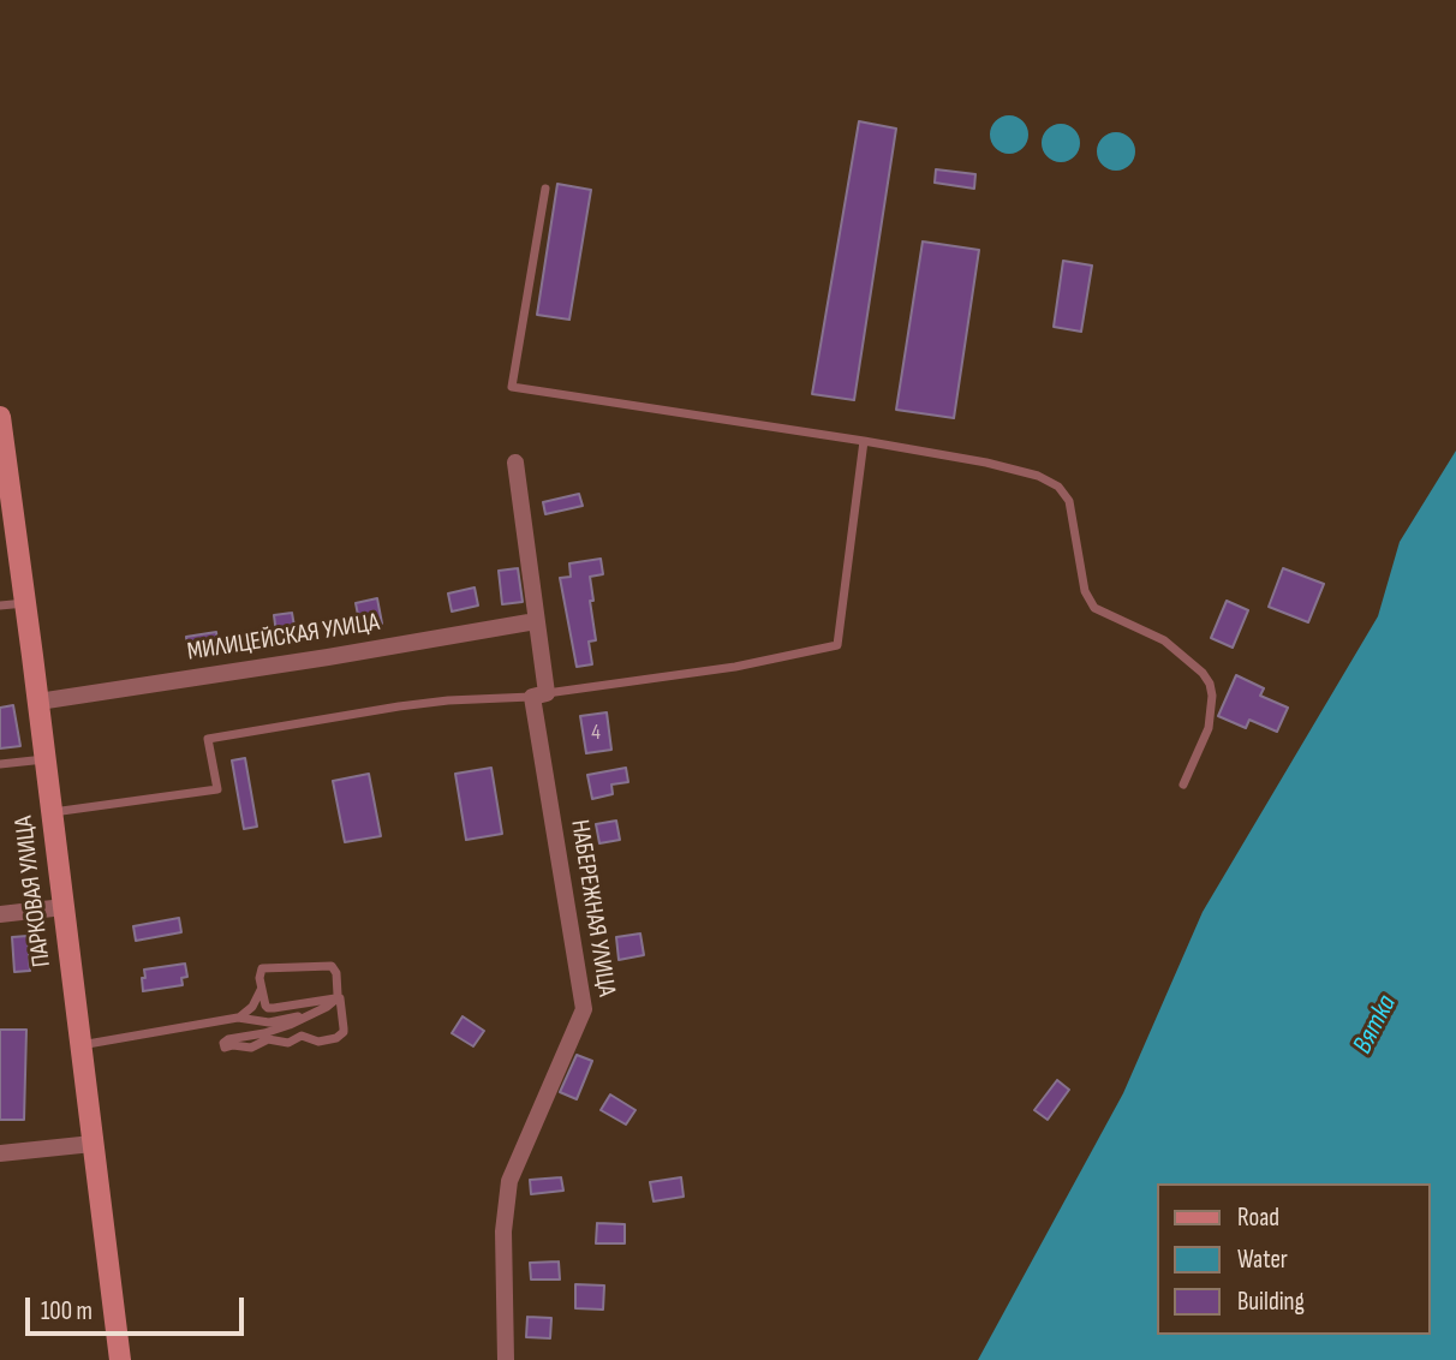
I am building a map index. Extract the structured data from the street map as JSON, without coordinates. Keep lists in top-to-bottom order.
{
  "streets": {
    "street": ["МИЛИЦЕЙСКАЯ УЛИЦА", "ПАРКОВАЯ УЛИЦА", "НАБЕРЕЖНАЯ УЛИЦА"]
  },
  "crossings": [
    ["МИЛИЦЕЙСКАЯ УЛИЦА", "ПАРКОВАЯ УЛИЦА"],
    ["МИЛИЦЕЙСКАЯ УЛИЦА", "НАБЕРЕЖНАЯ УЛИЦА"]
  ],
  "water": ["Вятка"],
  "house_numbers": ["4"],
  "legend": ["Road", "Water", "Building"],
  "scale_bar": "100 m"
}
